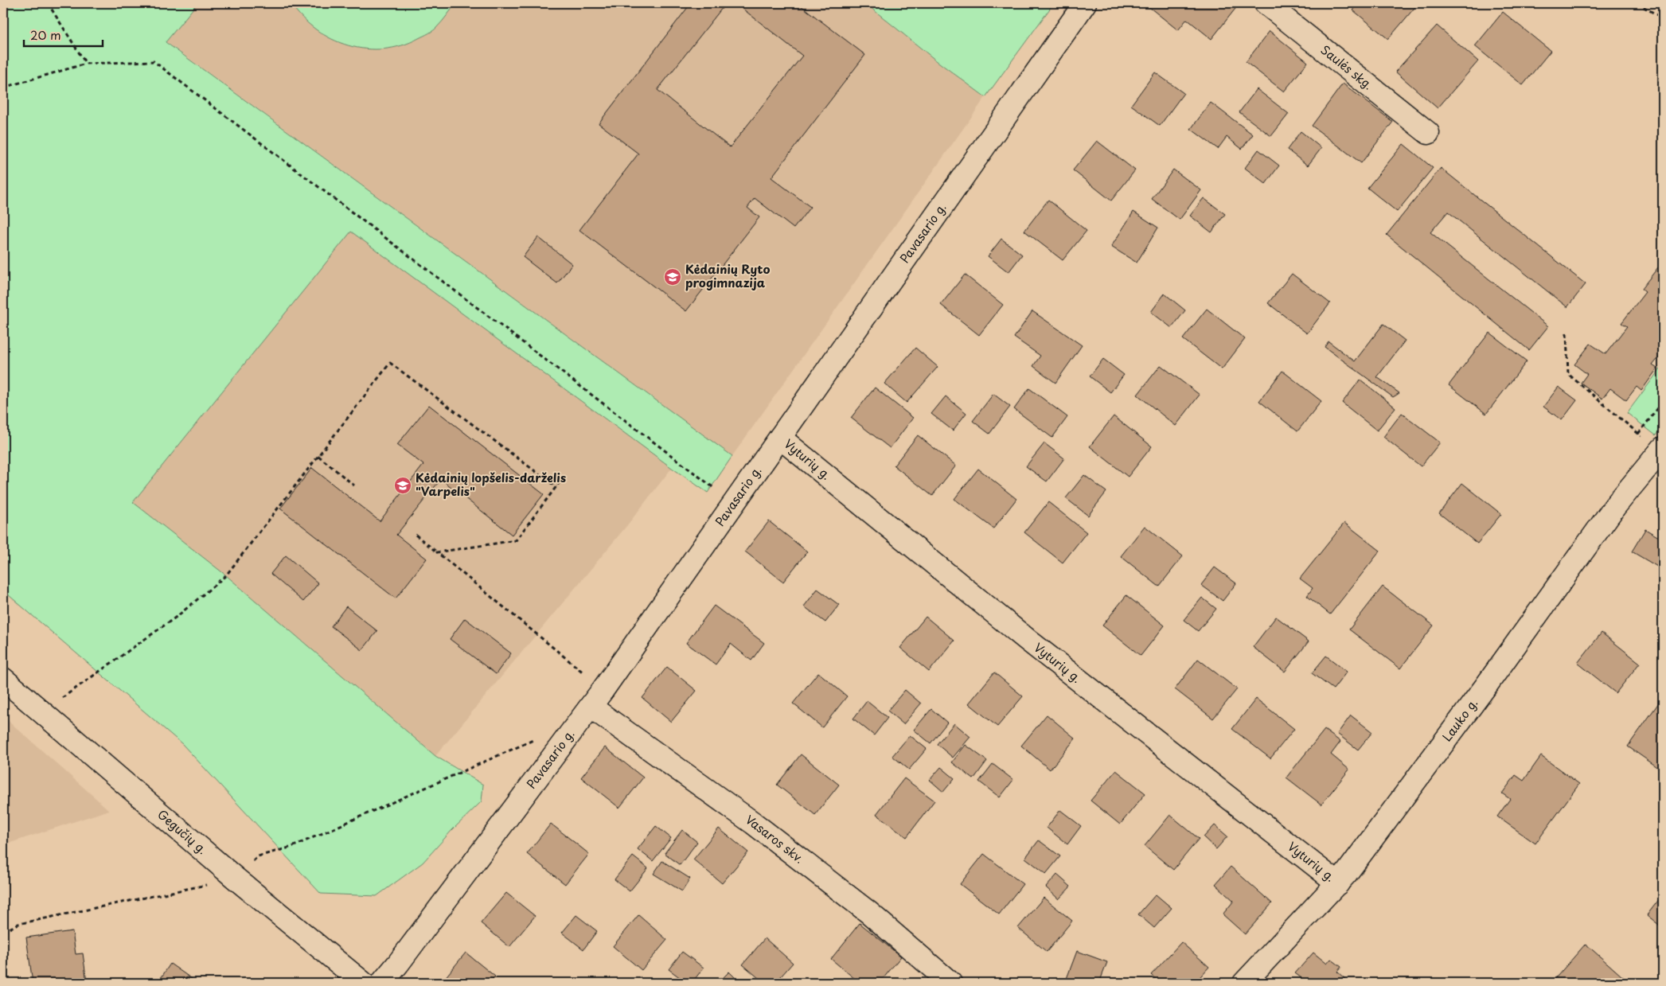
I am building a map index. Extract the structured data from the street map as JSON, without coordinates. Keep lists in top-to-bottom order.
{
  "streets": {
    "street": [
      "Saulės skg.",
      "Pavasario g.",
      "Vyturių g.",
      "Lauko g.",
      "Gegučių g.",
      "Vasaros skv."
    ]
  },
  "crossings": [
    ["Pavasario g.", "Vyturių g."],
    ["Pavasario g.", "Vasaros skv."],
    ["Vyturių g.", "Lauko g."]
  ],
  "places": {
    "school or university": ["Kėdainių Ryto progimnazija", "Kėdainių lopšelis-darželis \"Varpelis\""]
  },
  "scale_bar": "20 m"
}
